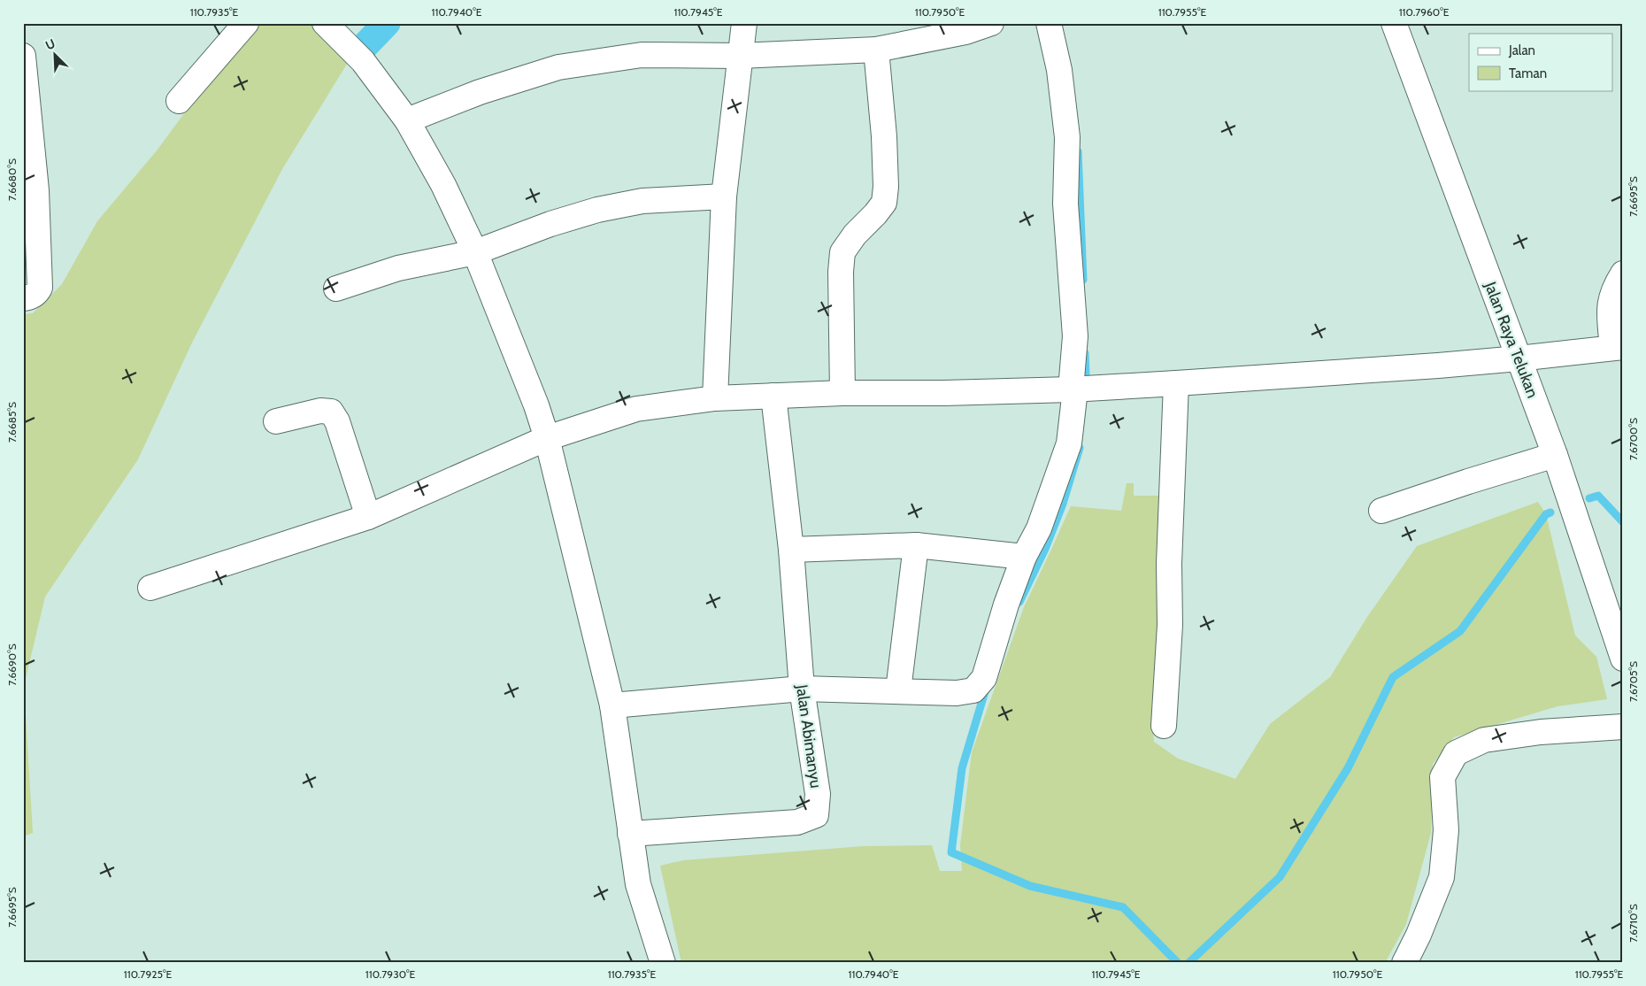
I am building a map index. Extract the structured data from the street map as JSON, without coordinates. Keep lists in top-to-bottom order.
{
  "streets": {
    "street": ["Jalan Raya Telukan", "Jalan Abimanyu"]
  },
  "legend": ["Jalan", "Taman"],
  "north": "top left",
  "coordinates": [
    "110.7935°E",
    "110.7940°E",
    "110.7945°E",
    "110.7950°E",
    "110.7955°E",
    "110.7960°E",
    "7.6680°S",
    "7.6695°S",
    "7.6685°S",
    "7.6700°S",
    "7.6690°S",
    "7.6705°S",
    "7.6710°S",
    "110.7925°E",
    "110.7930°E"
  ]
}
